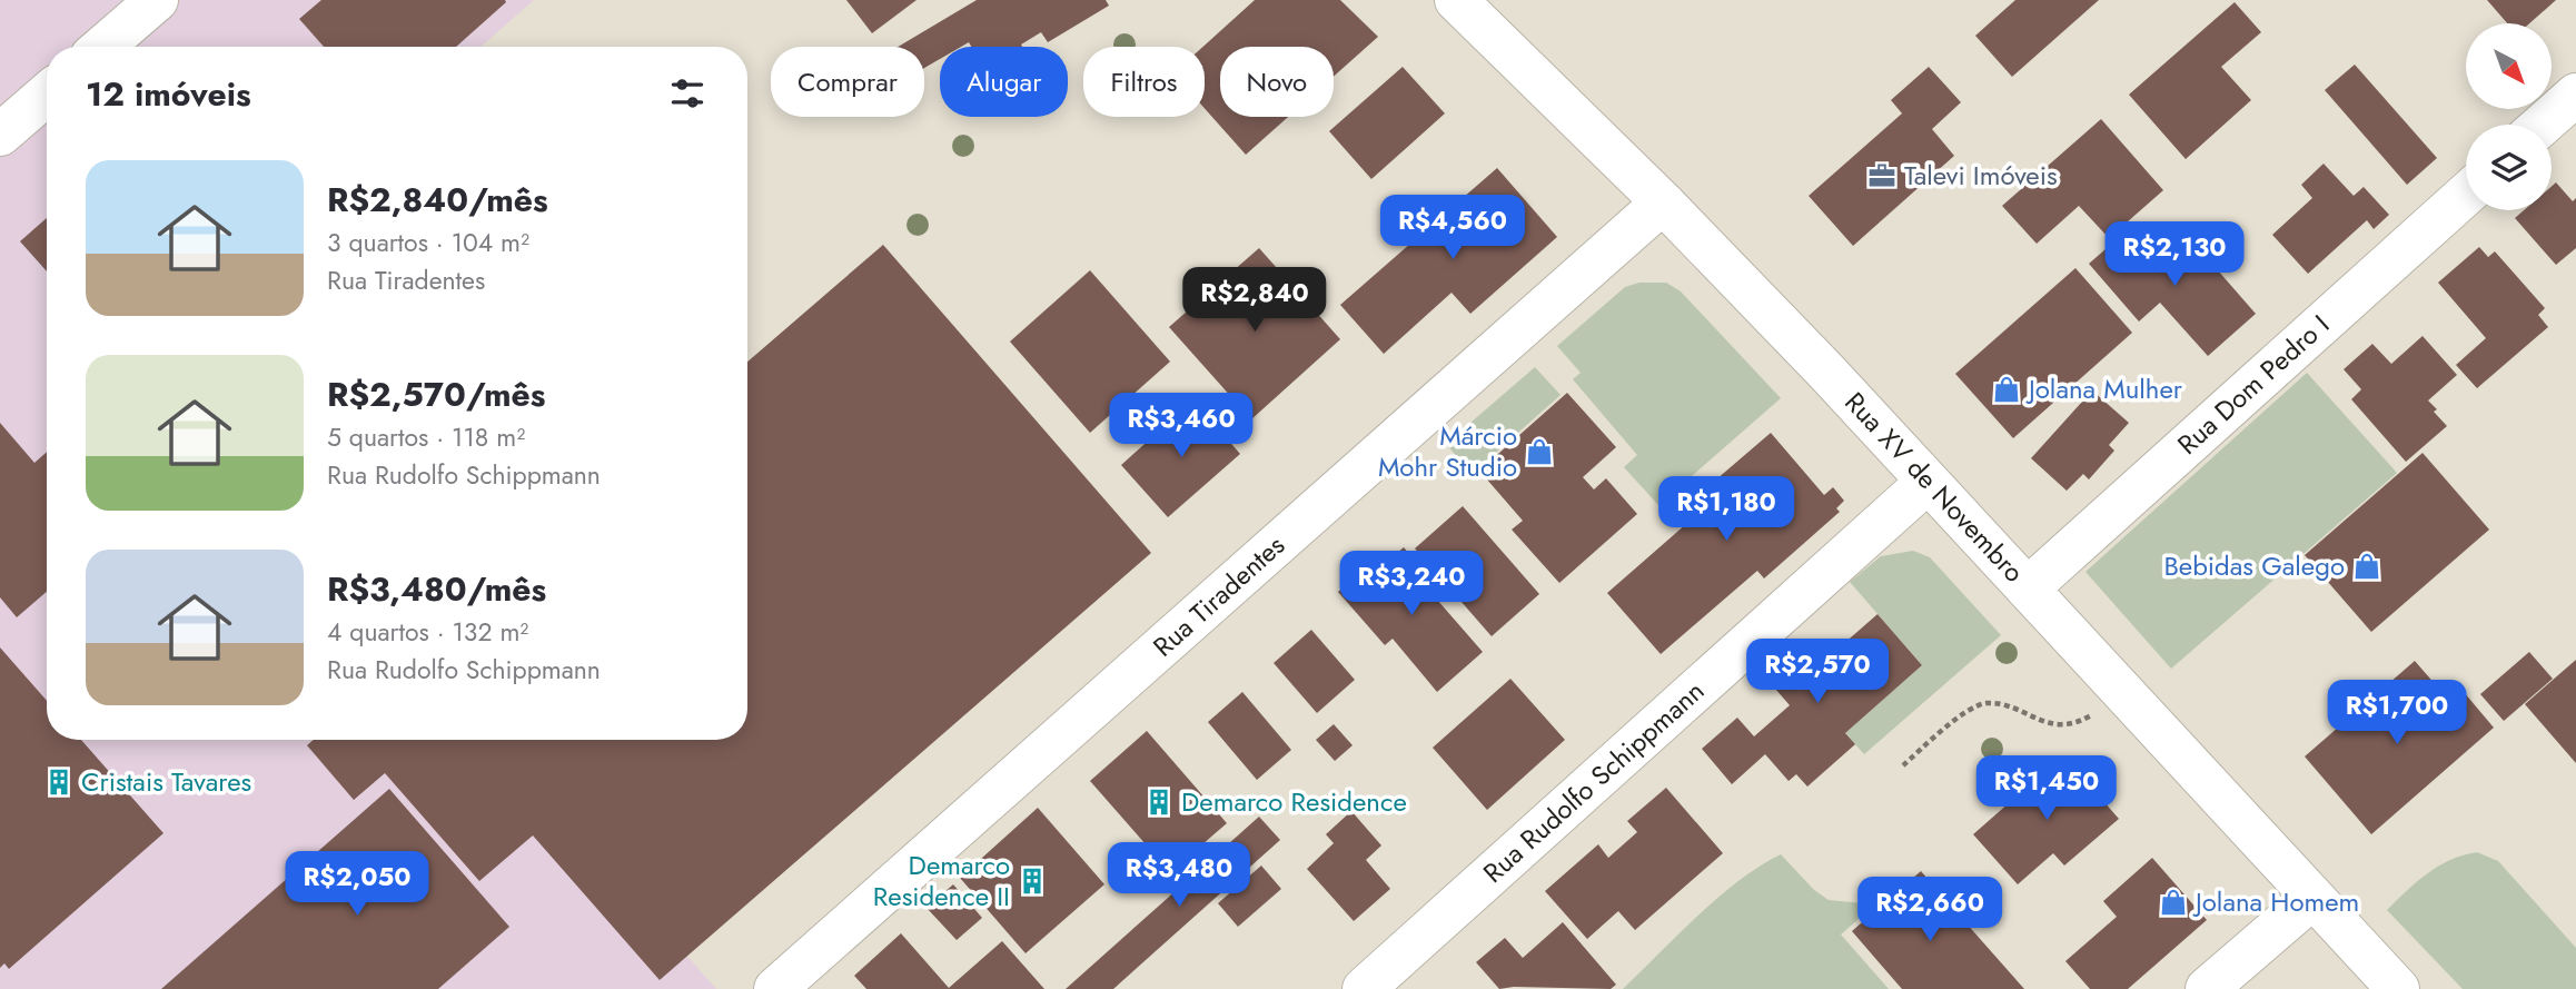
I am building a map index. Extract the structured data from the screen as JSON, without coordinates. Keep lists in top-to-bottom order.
{
  "streets": {
    "street": [
      "Rua Dom Pedro I",
      "Rua XV de Novembro",
      "Rua Tiradentes",
      "Rua Rudolfo Schippmann"
    ]
  },
  "crossings": [
    ["Rua Dom Pedro I", "Rua XV de Novembro"],
    ["Rua XV de Novembro", "Rua Tiradentes"],
    ["Rua XV de Novembro", "Rua Rudolfo Schippmann"]
  ],
  "places": {
    "office": ["Talevi Imóveis"],
    "shop": [
      "Jolana Mulher",
      "Márcio Mohr Studio",
      "Bebidas Galego",
      "Jolana Homem"
    ],
    "building": ["Cristais Tavares", "Demarco Residence", "Demarco Residence II"]
  },
  "north": "bottom right",
  "page": {
    "chip": [
      "Comprar",
      "Alugar",
      "Filtros",
      "Novo"
    ],
    "heading": "12 imóveis",
    "list": [
      {
        "name": "R$2,840/mês",
        "note": "3 quartos · 104 m² · Rua Tiradentes"
      },
      {
        "name": "R$2,570/mês",
        "note": "5 quartos · 118 m² · Rua Rudolfo Schippmann"
      },
      {
        "name": "R$3,480/mês",
        "note": "4 quartos · 132 m² · Rua Rudolfo Schippmann"
      }
    ],
    "price": [
      "R$4,560",
      "R$2,130",
      "R$2,840",
      "R$3,460",
      "R$1,180",
      "R$3,240",
      "R$2,570",
      "R$1,700",
      "R$1,450",
      "R$3,480",
      "R$2,050",
      "R$2,660"
    ]
  }
}
